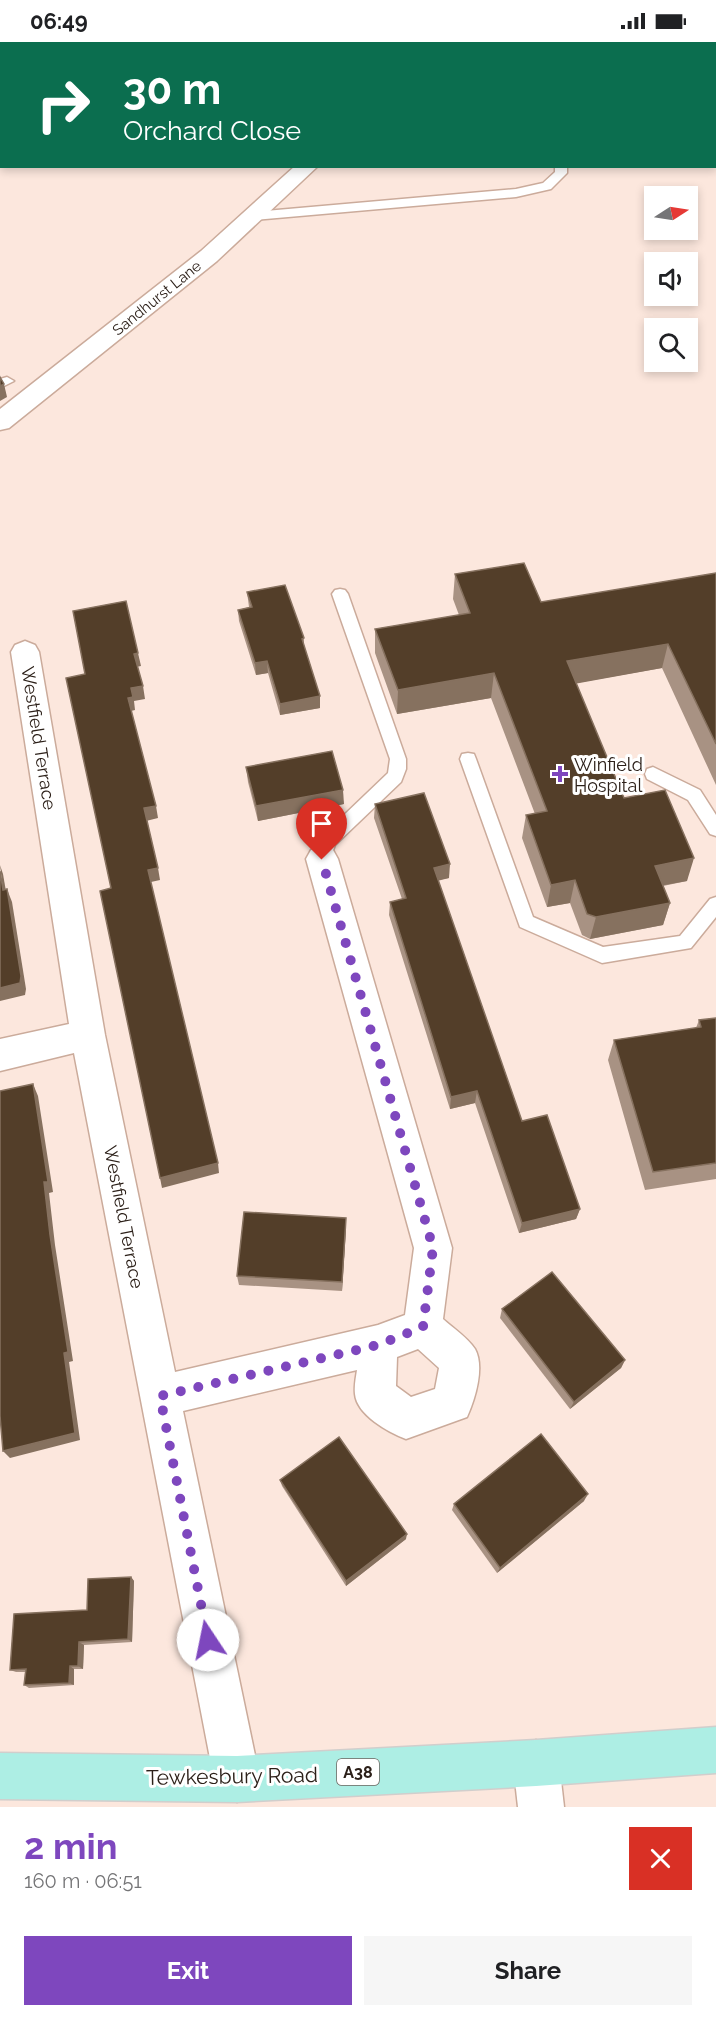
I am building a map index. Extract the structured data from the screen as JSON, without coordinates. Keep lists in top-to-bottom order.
{
  "streets": {
    "main road": ["A38", "Tewkesbury Road"],
    "street": ["Sandhurst Lane", "Westfield Terrace"]
  },
  "crossings": [
    ["Westfield Terrace", "Tewkesbury Road"]
  ],
  "places": {
    "health": ["Winfield Hospital"]
  },
  "north": "right",
  "page": {
    "status": "06:49",
    "turn": ["30 m", "Orchard Close"],
    "heading": ["2 min", "160 m · 06:51"],
    "buttons": ["Exit", "Share"]
  }
}
